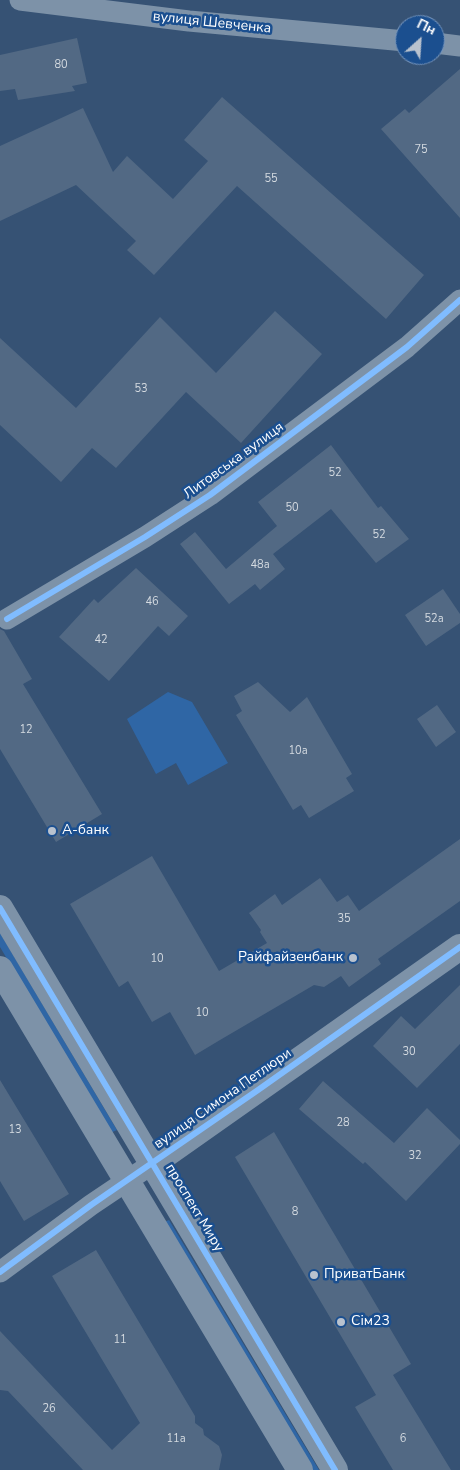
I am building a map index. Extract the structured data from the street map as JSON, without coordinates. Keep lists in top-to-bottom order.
{
  "streets": {
    "street": [
      "вулиця Шевченка",
      "Литовська вулиця",
      "вулиця Симона Петлюри",
      "проспект Миру"
    ]
  },
  "crossings": [
    ["вулиця Симона Петлюри", "проспект Миру"]
  ],
  "places": [
    "А-банк",
    "Райфайзенбанк",
    "ПриватБанк",
    "Сім23"
  ],
  "house_numbers": [
    "80",
    "75",
    "55",
    "53",
    "52",
    "50",
    "52",
    "48а",
    "46",
    "52а",
    "42",
    "12",
    "10а",
    "35",
    "10",
    "10",
    "30",
    "28",
    "13",
    "32",
    "8",
    "11",
    "26",
    "11а",
    "6"
  ],
  "north": "top right"
}
